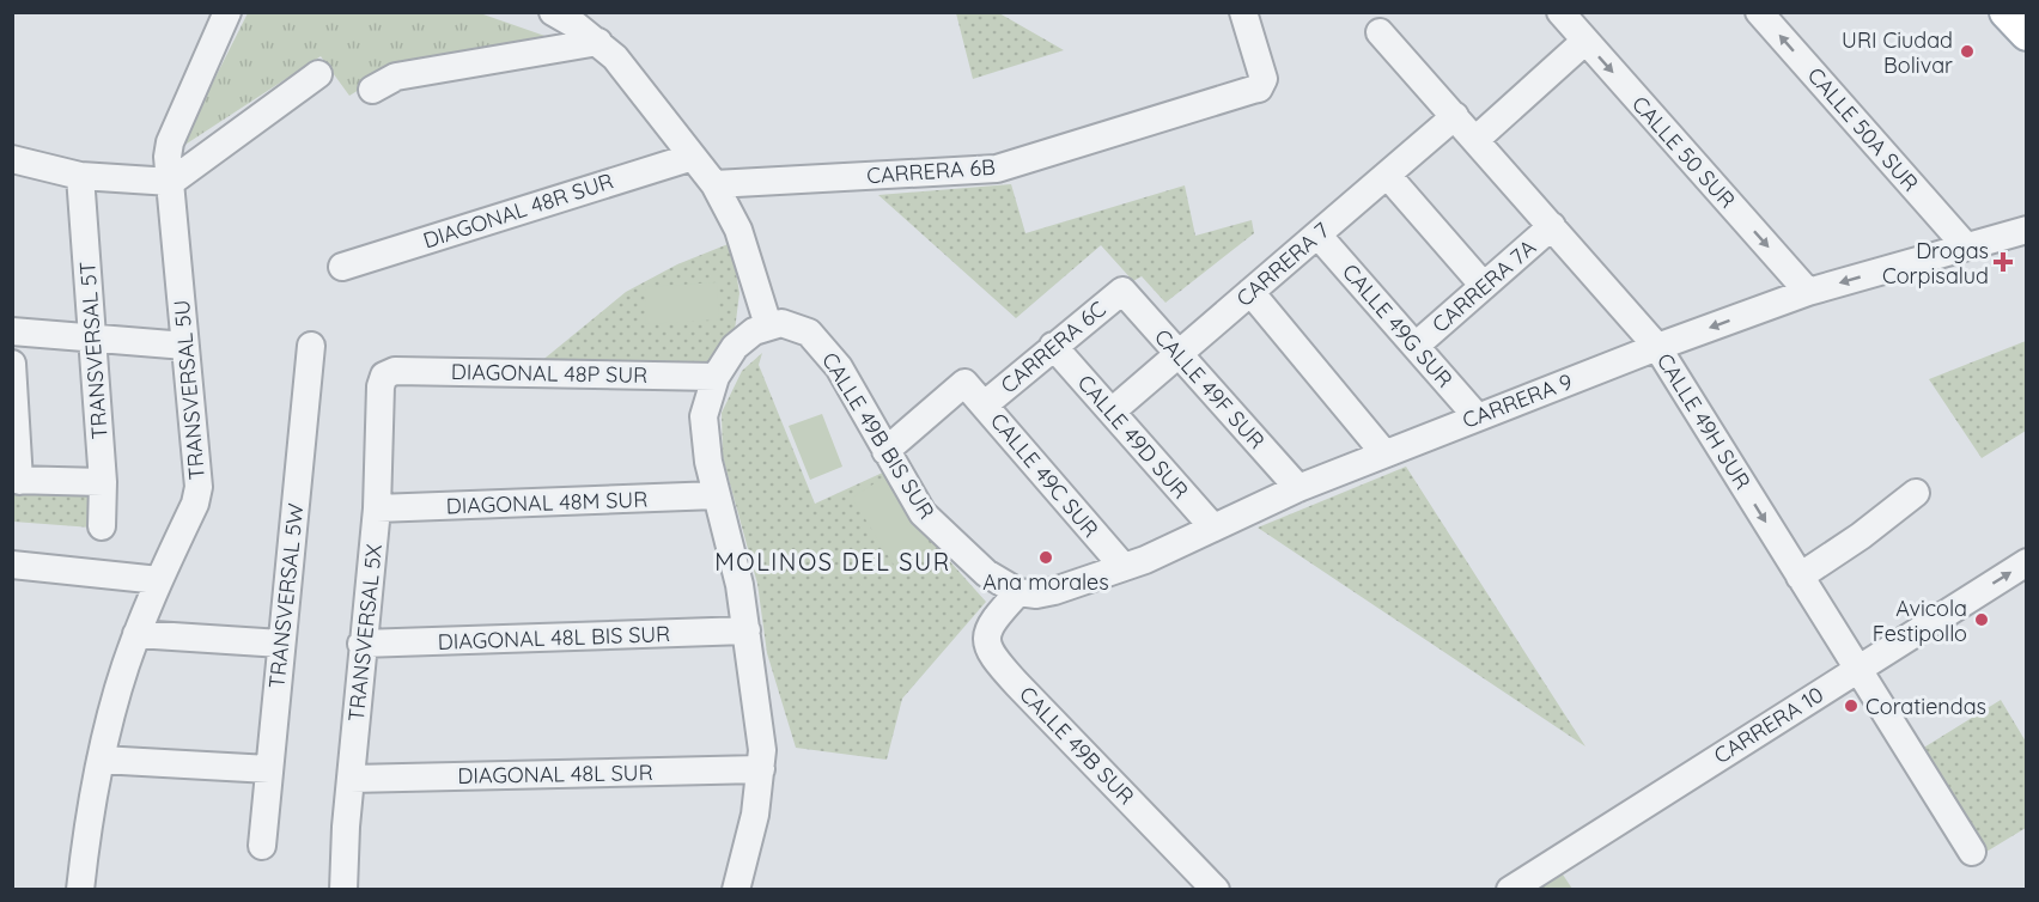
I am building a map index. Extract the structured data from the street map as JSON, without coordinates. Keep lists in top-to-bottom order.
{
  "streets": {
    "street": [
      "CALLE 50A SUR",
      "CALLE 50 SUR",
      "CARRERA 6B",
      "DIAGONAL 48R SUR",
      "CARRERA 7",
      "CARRERA 7A",
      "CALLE 49G SUR",
      "CARRERA 6C",
      "TRANSVERSAL 5T",
      "DIAGONAL 48P SUR",
      "CALLE 49F SUR",
      "TRANSVERSAL 5U",
      "CARRERA 9",
      "CALLE 49H SUR",
      "CALLE 49B BIS SUR",
      "CALLE 49D SUR",
      "CALLE 49C SUR",
      "DIAGONAL 48M SUR",
      "TRANSVERSAL 5W",
      "TRANSVERSAL 5X",
      "DIAGONAL 48L BIS SUR",
      "CARRERA 10",
      "CALLE 49B SUR",
      "DIAGONAL 48L SUR"
    ]
  },
  "crossings": [
    ["CALLE 50A SUR", "CARRERA 9"],
    ["CALLE 50 SUR", "CARRERA 9"],
    ["CARRERA 7", "CALLE 49G SUR"],
    ["CARRERA 7", "CALLE 49F SUR"],
    ["CARRERA 7", "CALLE 49H SUR"],
    ["CARRERA 7", "CALLE 49D SUR"],
    ["CARRERA 7A", "CALLE 49G SUR"],
    ["CARRERA 7A", "CALLE 49H SUR"],
    ["CALLE 49G SUR", "CARRERA 9"],
    ["CARRERA 6C", "CALLE 49F SUR"],
    ["CARRERA 6C", "CALLE 49D SUR"],
    ["CARRERA 6C", "CALLE 49C SUR"],
    ["DIAGONAL 48P SUR", "TRANSVERSAL 5X"],
    ["CALLE 49F SUR", "CARRERA 9"],
    ["CARRERA 9", "CALLE 49H SUR"],
    ["CARRERA 9", "CALLE 49B BIS SUR"],
    ["CARRERA 9", "CALLE 49D SUR"],
    ["CARRERA 9", "CALLE 49C SUR"],
    ["CARRERA 9", "CALLE 49B SUR"],
    ["CALLE 49H SUR", "CARRERA 10"],
    ["CALLE 49B BIS SUR", "CALLE 49C SUR"],
    ["CALLE 49B BIS SUR", "CALLE 49B SUR"],
    ["DIAGONAL 48M SUR", "TRANSVERSAL 5X"],
    ["TRANSVERSAL 5X", "DIAGONAL 48L BIS SUR"],
    ["TRANSVERSAL 5X", "DIAGONAL 48L SUR"]
  ],
  "one_way": ["CALLE 50A SUR"],
  "districts": ["MOLINOS DEL SUR"],
  "places": {
    "other": [
      "URI Ciudad Bolivar",
      "Ana morales",
      "Avicola Festipollo",
      "Coratiendas"
    ],
    "health": ["Drogas Corpisalud"]
  }
}
